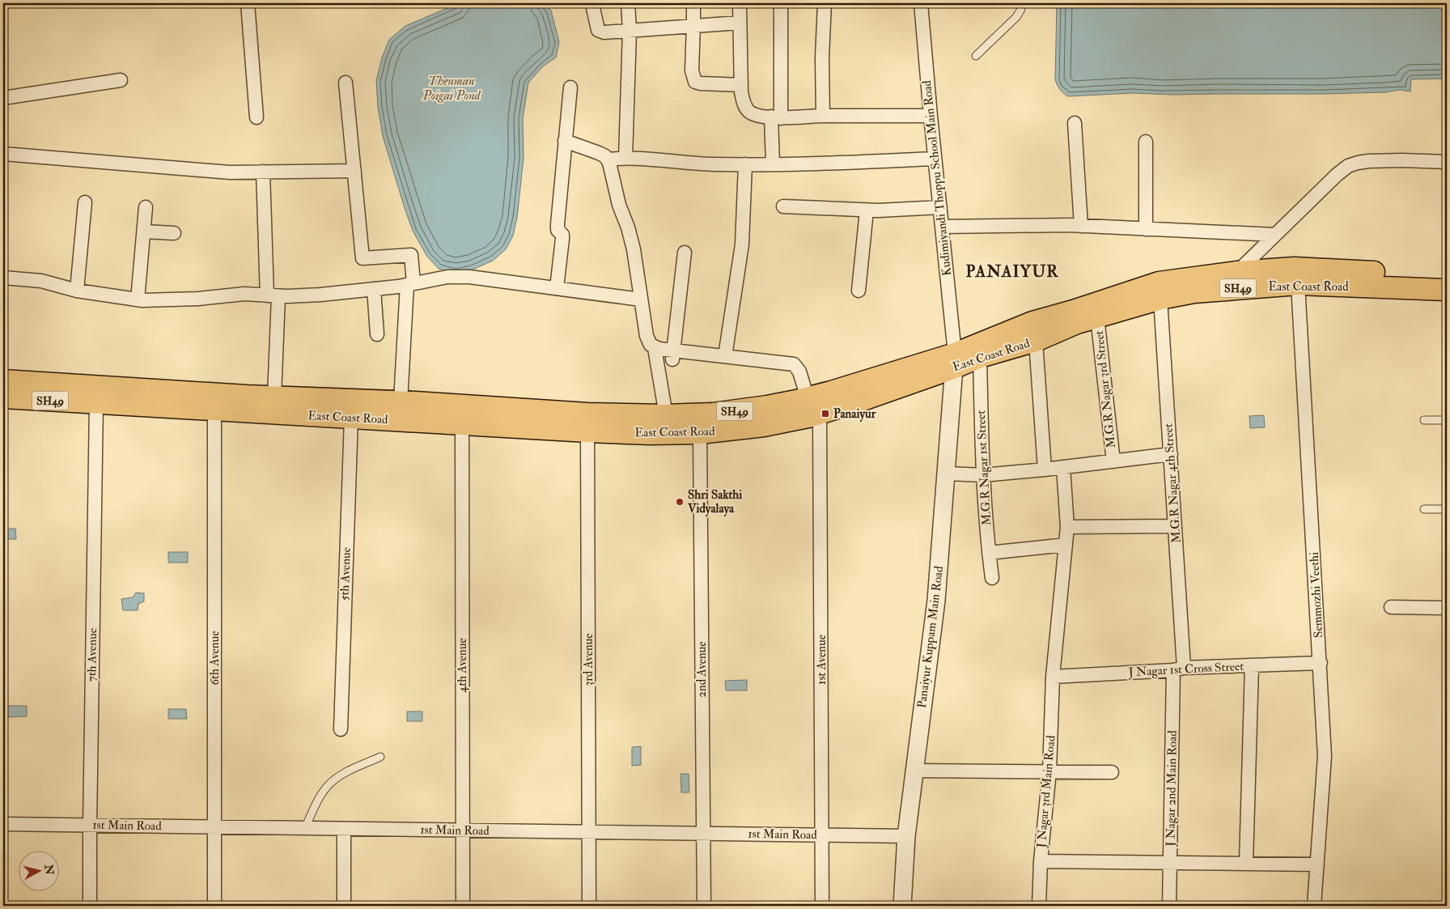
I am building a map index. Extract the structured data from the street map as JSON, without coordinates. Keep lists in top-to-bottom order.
{
  "streets": {
    "main road": ["East Coast Road", "SH49"],
    "street": [
      "Kudimiyandi Thoppu School Main Road",
      "M.G.R Nagar 3rd Street",
      "M.G.R Nagar 1st Street",
      "M.G.R Nagar 4th Street",
      "5th Avenue",
      "Semmozhi Veethi",
      "Panaiyur Kuppam Main Road",
      "7th Avenue",
      "6th Avenue",
      "3rd Avenue",
      "1st Avenue",
      "4th Avenue",
      "2nd Avenue",
      "J Nagar 1st Cross Street",
      "J Nagar 2nd Main Road",
      "J Nagar 3rd Main Road",
      "1st Main Road"
    ]
  },
  "crossings": [
    ["Kudimiyandi Thoppu School Main Road", "East Coast Road"],
    ["Kudimiyandi Thoppu School Main Road", "Panaiyur Kuppam Main Road"],
    ["East Coast Road", "M.G.R Nagar 3rd Street"],
    ["East Coast Road", "M.G.R Nagar 1st Street"],
    ["East Coast Road", "M.G.R Nagar 4th Street"],
    ["East Coast Road", "5th Avenue"],
    ["East Coast Road", "Semmozhi Veethi"],
    ["East Coast Road", "Panaiyur Kuppam Main Road"],
    ["East Coast Road", "7th Avenue"],
    ["East Coast Road", "6th Avenue"],
    ["East Coast Road", "3rd Avenue"],
    ["East Coast Road", "1st Avenue"],
    ["East Coast Road", "4th Avenue"],
    ["East Coast Road", "2nd Avenue"],
    ["M.G.R Nagar 4th Street", "J Nagar 1st Cross Street"],
    ["M.G.R Nagar 4th Street", "J Nagar 2nd Main Road"],
    ["Semmozhi Veethi", "J Nagar 1st Cross Street"],
    ["Panaiyur Kuppam Main Road", "1st Main Road"],
    ["7th Avenue", "1st Main Road"],
    ["6th Avenue", "1st Main Road"],
    ["3rd Avenue", "1st Main Road"],
    ["1st Avenue", "1st Main Road"],
    ["4th Avenue", "1st Main Road"],
    ["2nd Avenue", "1st Main Road"],
    ["J Nagar 1st Cross Street", "J Nagar 2nd Main Road"],
    ["J Nagar 1st Cross Street", "J Nagar 3rd Main Road"]
  ],
  "districts": ["PANAIYUR"],
  "water": ["Thenman Poigai Pond"],
  "places": {
    "transit": ["Panaiyur"],
    "other": ["Shri Sakthi Vidyalaya"]
  },
  "north": "right"
}
